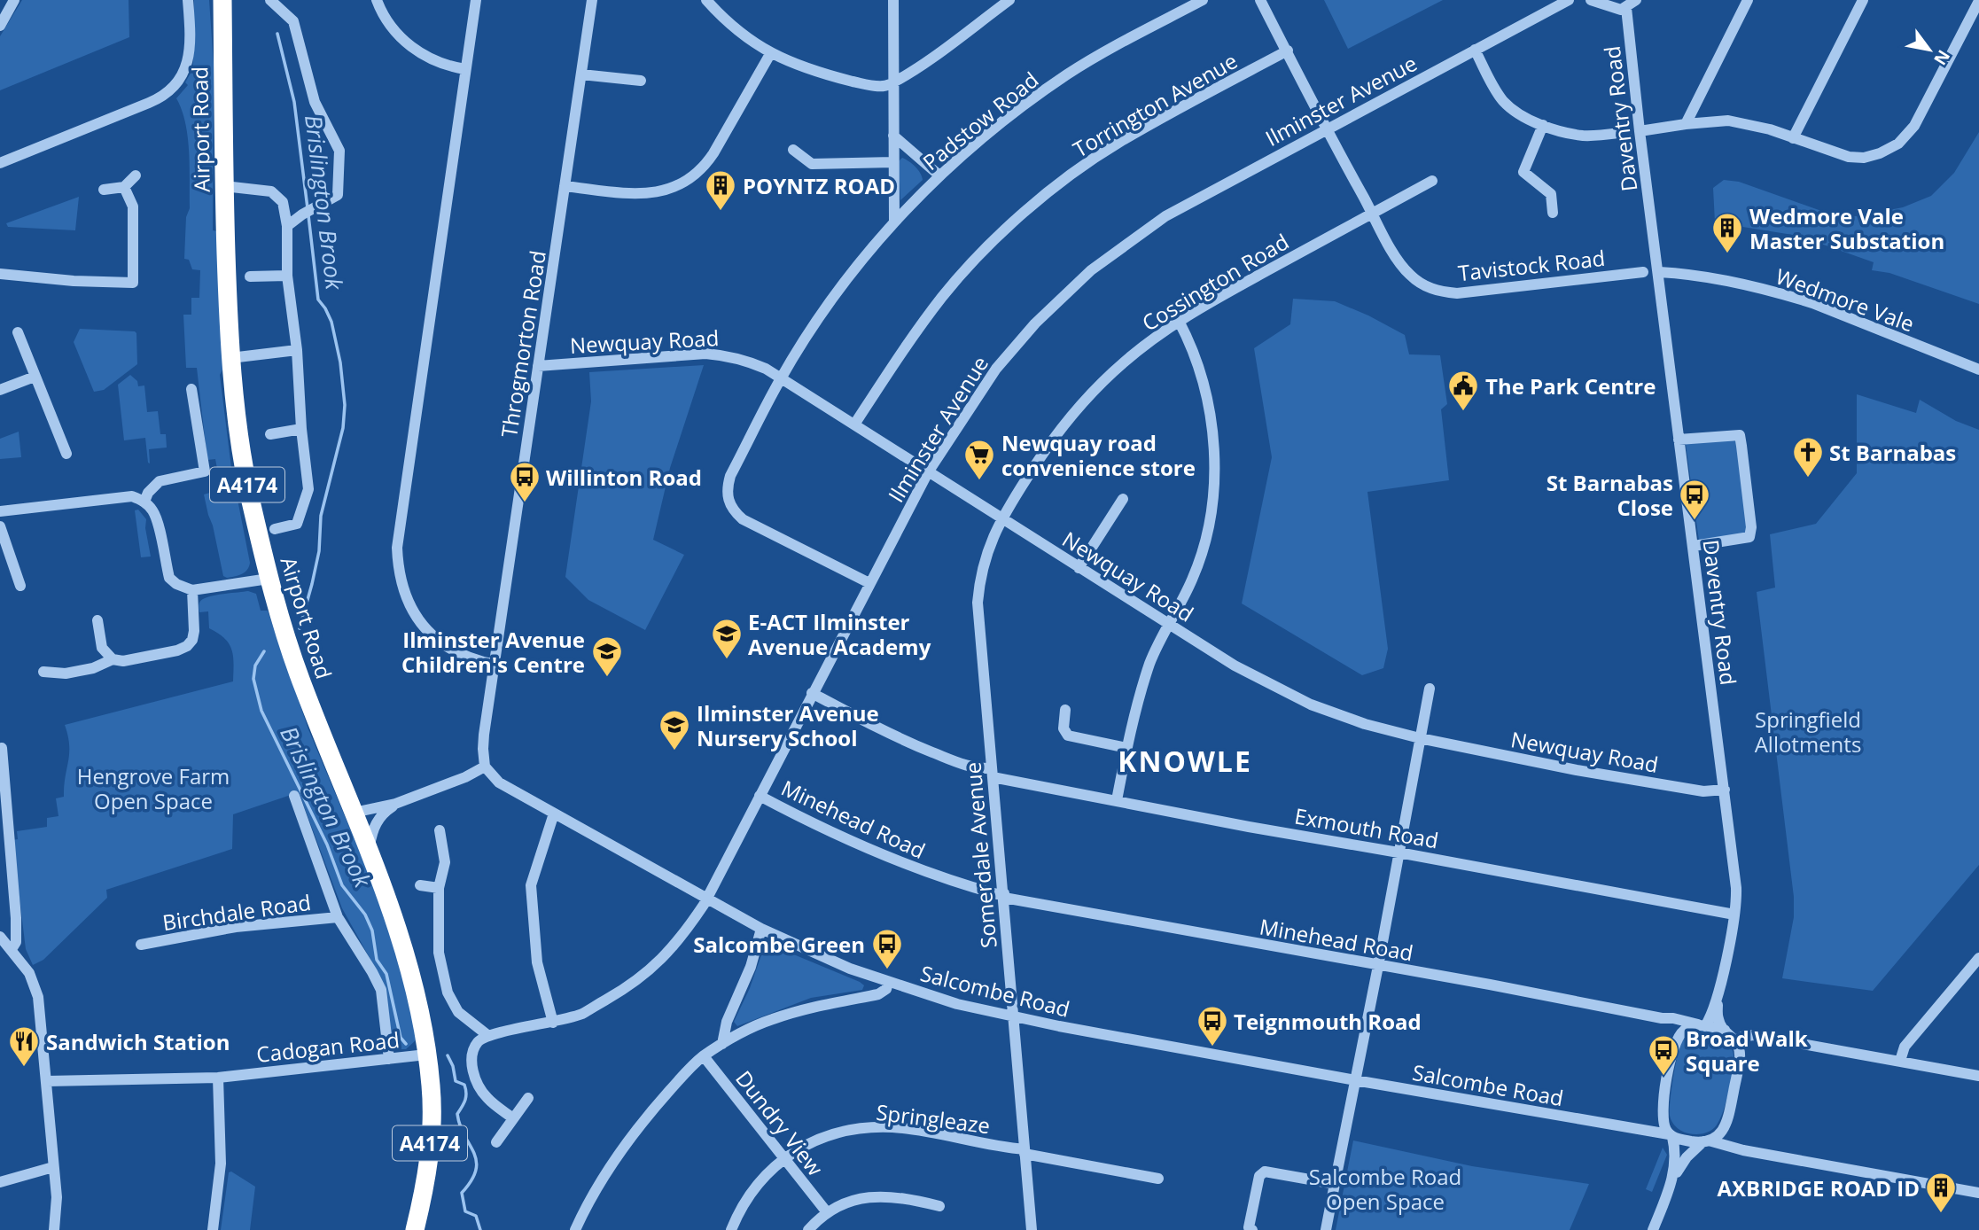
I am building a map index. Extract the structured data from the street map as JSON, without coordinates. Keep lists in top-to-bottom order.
{
  "streets": {
    "highway": ["Airport Road", "A4174"],
    "street": [
      "Ilminster Avenue",
      "Torrington Avenue",
      "Daventry Road",
      "Padstow Road",
      "Tavistock Road",
      "Cossington Road",
      "Wedmore Vale",
      "Newquay Road",
      "Throgmorton Road",
      "Minehead Road",
      "Exmouth Road",
      "Somerdale Avenue",
      "Birchdale Road",
      "Salcombe Road",
      "Cadogan Road",
      "Springleaze",
      "Dundry View"
    ]
  },
  "crossings": [
    ["Ilminster Avenue", "Padstow Road"],
    ["Ilminster Avenue", "Tavistock Road"],
    ["Ilminster Avenue", "Newquay Road"],
    ["Ilminster Avenue", "Minehead Road"],
    ["Ilminster Avenue", "Exmouth Road"],
    ["Ilminster Avenue", "Salcombe Road"],
    ["Torrington Avenue", "Tavistock Road"],
    ["Torrington Avenue", "Newquay Road"],
    ["Daventry Road", "Wedmore Vale"],
    ["Daventry Road", "Newquay Road"],
    ["Daventry Road", "Minehead Road"],
    ["Daventry Road", "Exmouth Road"],
    ["Daventry Road", "Salcombe Road"],
    ["Padstow Road", "Newquay Road"],
    ["Airport Road", "Cadogan Road"],
    ["Tavistock Road", "Cossington Road"],
    ["Cossington Road", "Newquay Road"],
    ["Cossington Road", "Somerdale Avenue"],
    ["Newquay Road", "Throgmorton Road"],
    ["Newquay Road", "Somerdale Avenue"],
    ["Throgmorton Road", "Salcombe Road"],
    ["Minehead Road", "Somerdale Avenue"],
    ["Minehead Road", "Salcombe Road"],
    ["Exmouth Road", "Somerdale Avenue"],
    ["Somerdale Avenue", "Salcombe Road"],
    ["Somerdale Avenue", "Springleaze"],
    ["Springleaze", "Dundry View"]
  ],
  "districts": ["KNOWLE"],
  "water": ["Brislington Brook"],
  "parks": ["Springfield Allotments", "Hengrove Farm Open Space", "Salcombe Road Open Space"],
  "places": {
    "building": ["POYNTZ ROAD", "Wedmore Vale Master Substation", "AXBRIDGE ROAD ID"],
    "public building": ["The Park Centre"],
    "church": ["St Barnabas"],
    "supermarket": ["Newquay road convenience store"],
    "bus stop": [
      "Willinton Road",
      "St Barnabas Close",
      "Salcombe Green",
      "Teignmouth Road",
      "Broad Walk Square"
    ],
    "school or university": ["E-ACT Ilminster Avenue Academy", "Ilminster Avenue Children's Centre", "Ilminster Avenue Nursery School"],
    "restaurant": ["Sandwich Station"]
  },
  "north": "bottom right"
}
